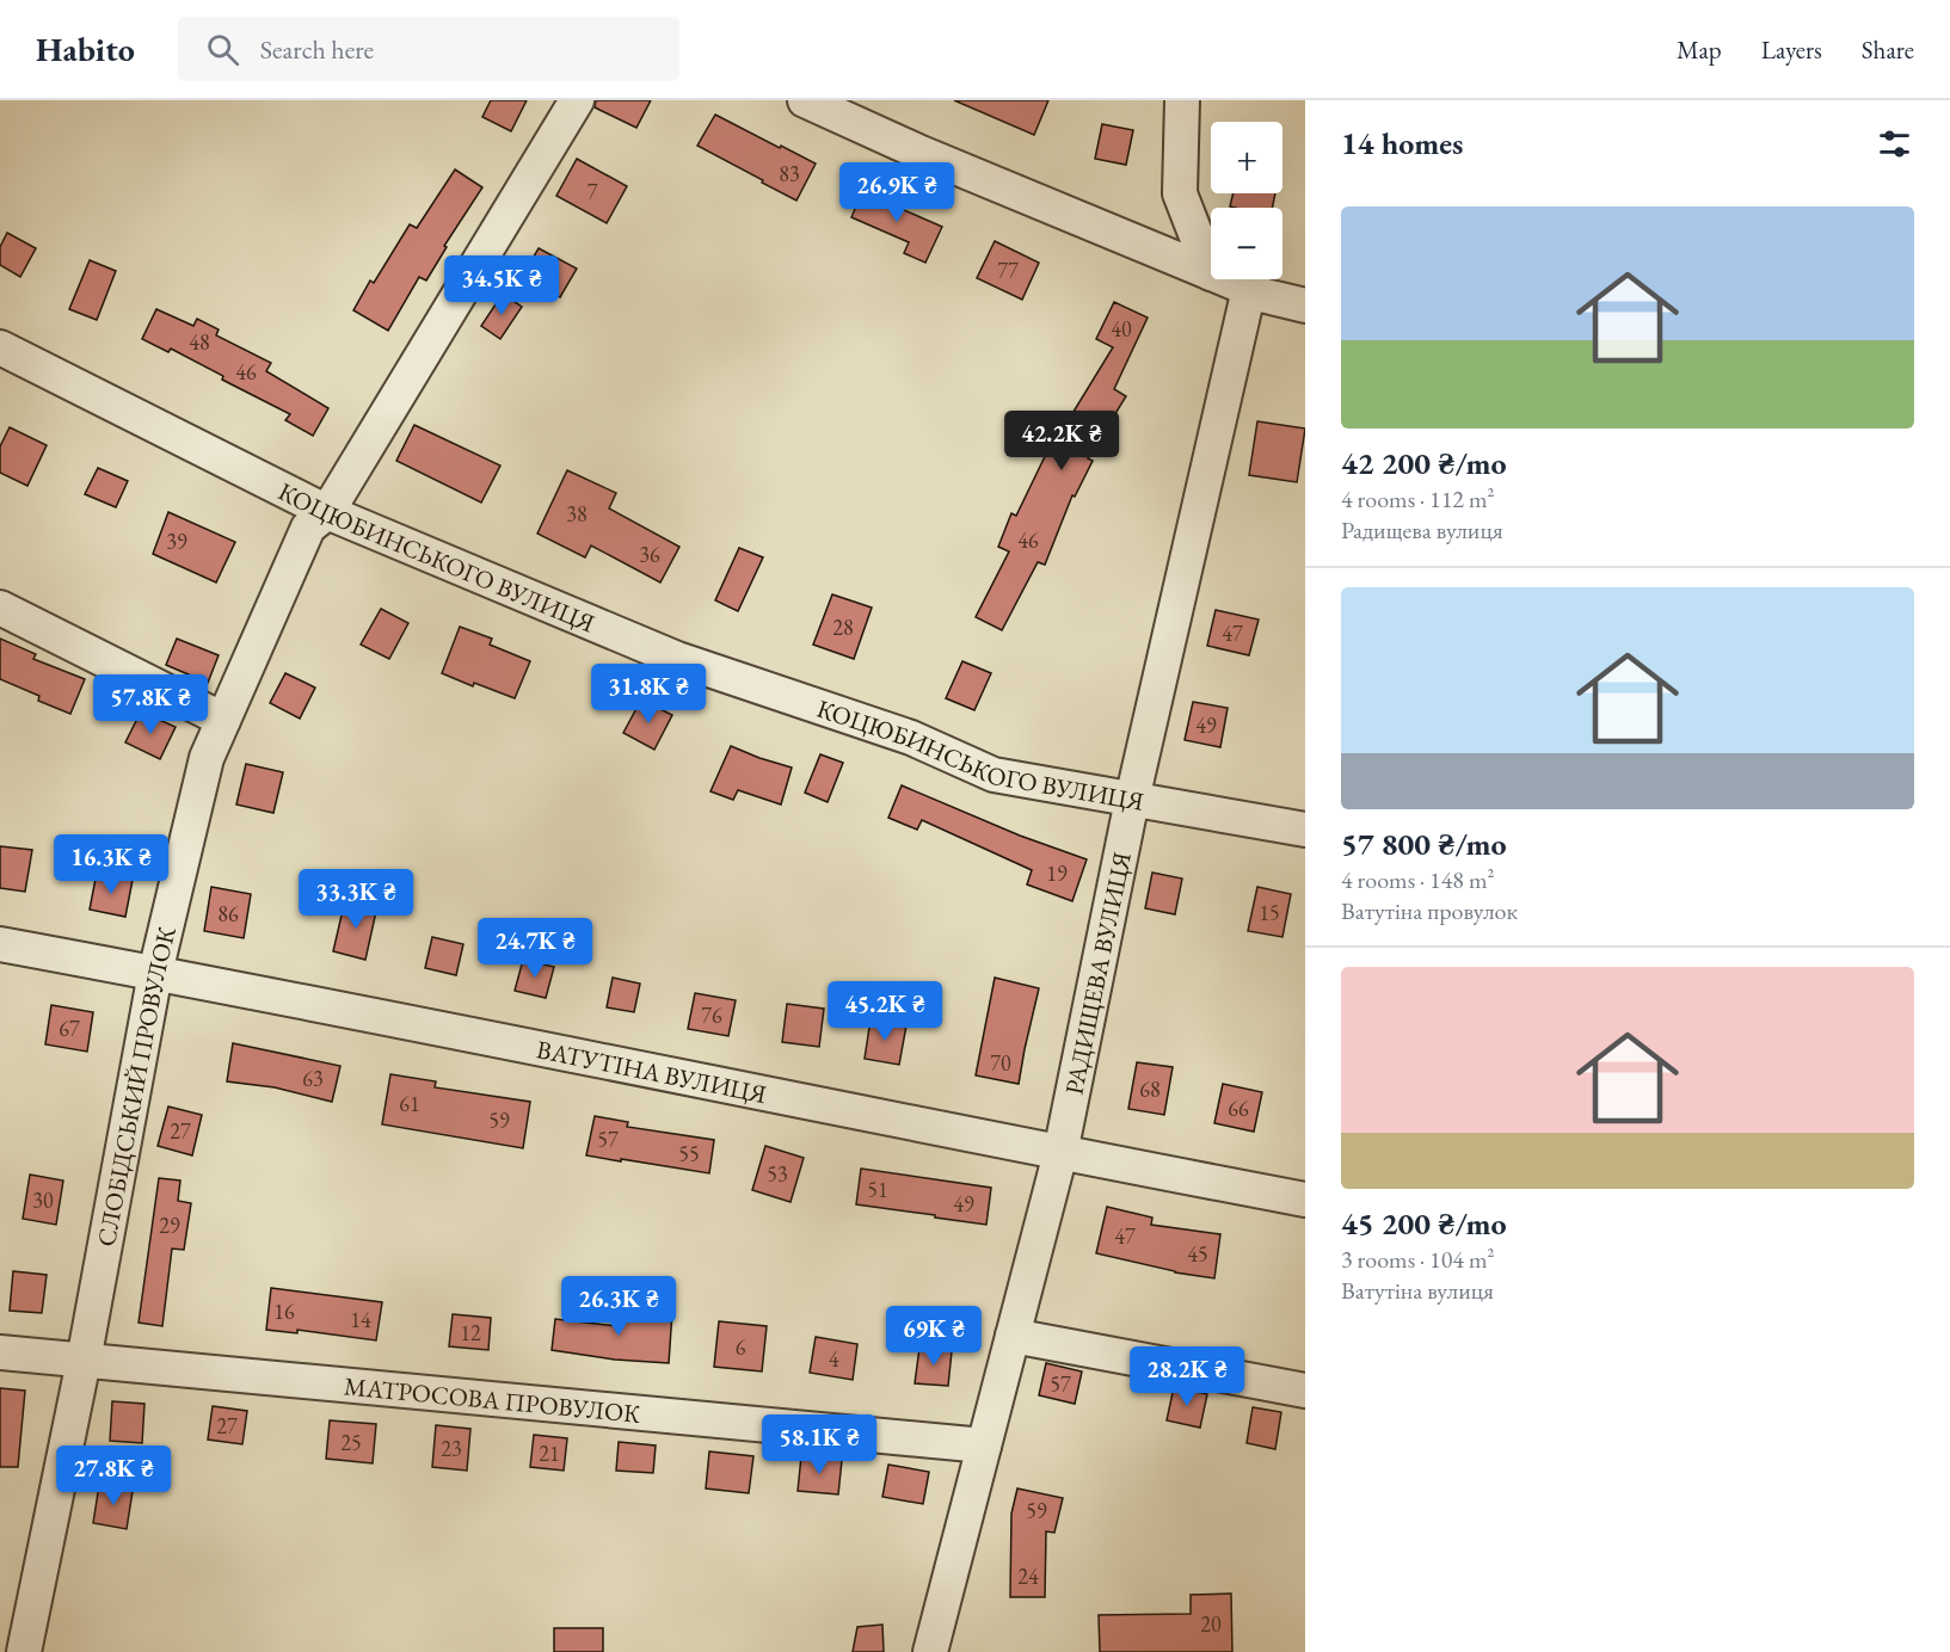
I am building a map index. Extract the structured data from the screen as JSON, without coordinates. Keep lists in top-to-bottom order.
{
  "streets": {
    "street": [
      "КОЦЮБИНСЬКОГО ВУЛИЦЯ",
      "РАДИЩЕВА ВУЛИЦЯ",
      "ВАТУТІНА ВУЛИЦЯ",
      "СЛОБІДСЬКИЙ ПРОВУЛОК",
      "МАТРОСОВА ПРОВУЛОК"
    ]
  },
  "crossings": [
    ["КОЦЮБИНСЬКОГО ВУЛИЦЯ", "РАДИЩЕВА ВУЛИЦЯ"],
    ["КОЦЮБИНСЬКОГО ВУЛИЦЯ", "СЛОБІДСЬКИЙ ПРОВУЛОК"],
    ["РАДИЩЕВА ВУЛИЦЯ", "ВАТУТІНА ВУЛИЦЯ"],
    ["РАДИЩЕВА ВУЛИЦЯ", "МАТРОСОВА ПРОВУЛОК"],
    ["ВАТУТІНА ВУЛИЦЯ", "СЛОБІДСЬКИЙ ПРОВУЛОК"],
    ["СЛОБІДСЬКИЙ ПРОВУЛОК", "МАТРОСОВА ПРОВУЛОК"]
  ],
  "house_numbers": [
    "83",
    "7",
    "77",
    "40",
    "48",
    "46",
    "38",
    "46",
    "39",
    "36",
    "28",
    "47",
    "49",
    "19",
    "15",
    "86",
    "76",
    "67",
    "70",
    "63",
    "68",
    "61",
    "66",
    "59",
    "27",
    "57",
    "55",
    "53",
    "51",
    "30",
    "49",
    "29",
    "47",
    "45",
    "16",
    "14",
    "12",
    "6",
    "4",
    "57",
    "27",
    "25",
    "23",
    "21",
    "59",
    "24",
    "20"
  ],
  "page": {
    "header": "Habito",
    "search": "Search here",
    "nav": ["Map", "Layers", "Share"],
    "heading": "14 homes",
    "map_buttons": ["+", "−"],
    "price": [
      "26.9K ₴",
      "34.5K ₴",
      "42.2K ₴",
      "31.8K ₴",
      "57.8K ₴",
      "16.3K ₴",
      "33.3K ₴",
      "24.7K ₴",
      "45.2K ₴",
      "26.3K ₴",
      "69K ₴",
      "28.2K ₴",
      "58.1K ₴",
      "27.8K ₴"
    ],
    "list": [
      {
        "name": "42 200 ₴/mo",
        "note": "4 rooms · 112 m² · Радищева вулиця"
      },
      {
        "name": "57 800 ₴/mo",
        "note": "4 rooms · 148 m² · Ватутіна провулок"
      },
      {
        "name": "45 200 ₴/mo",
        "note": "3 rooms · 104 m² · Ватутіна вулиця"
      }
    ]
  }
}
